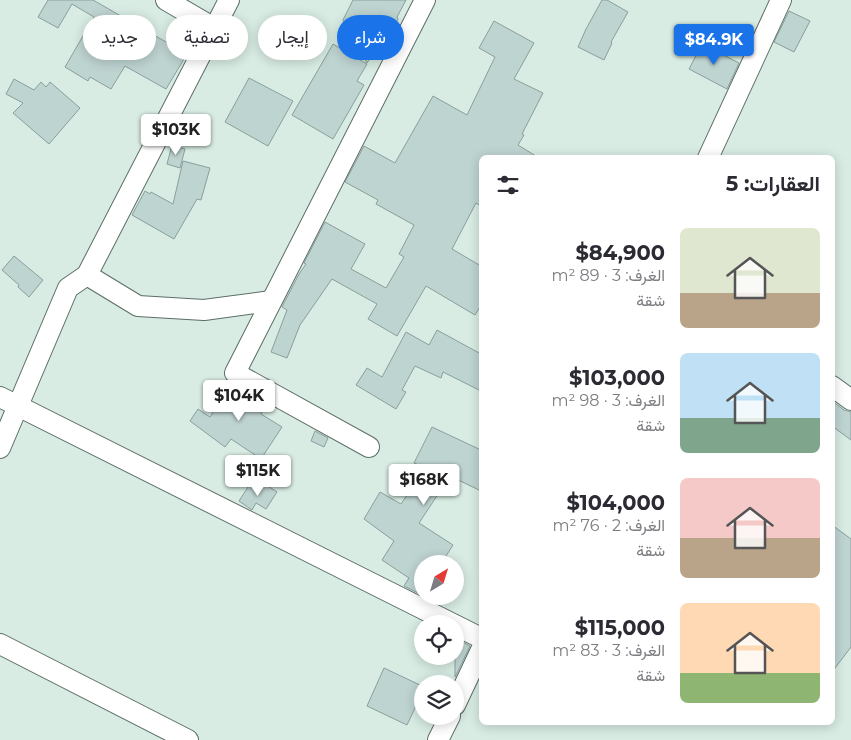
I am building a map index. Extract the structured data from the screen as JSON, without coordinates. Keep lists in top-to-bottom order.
{
  "north": "top right",
  "page": {
    "chip": [
      "شراء",
      "إيجار",
      "تصفية",
      "جديد"
    ],
    "price": [
      "$84.9K",
      "$103K",
      "$104K",
      "$115K",
      "$168K"
    ],
    "heading": "العقارات: 5",
    "list": [
      {
        "name": "$84,900",
        "note": "الغرف: 3 · 89 m² · شقة"
      },
      {
        "name": "$103,000",
        "note": "الغرف: 3 · 98 m² · شقة"
      },
      {
        "name": "$104,000",
        "note": "الغرف: 2 · 76 m² · شقة"
      },
      {
        "name": "$115,000",
        "note": "الغرف: 3 · 83 m² · شقة"
      }
    ]
  }
}
